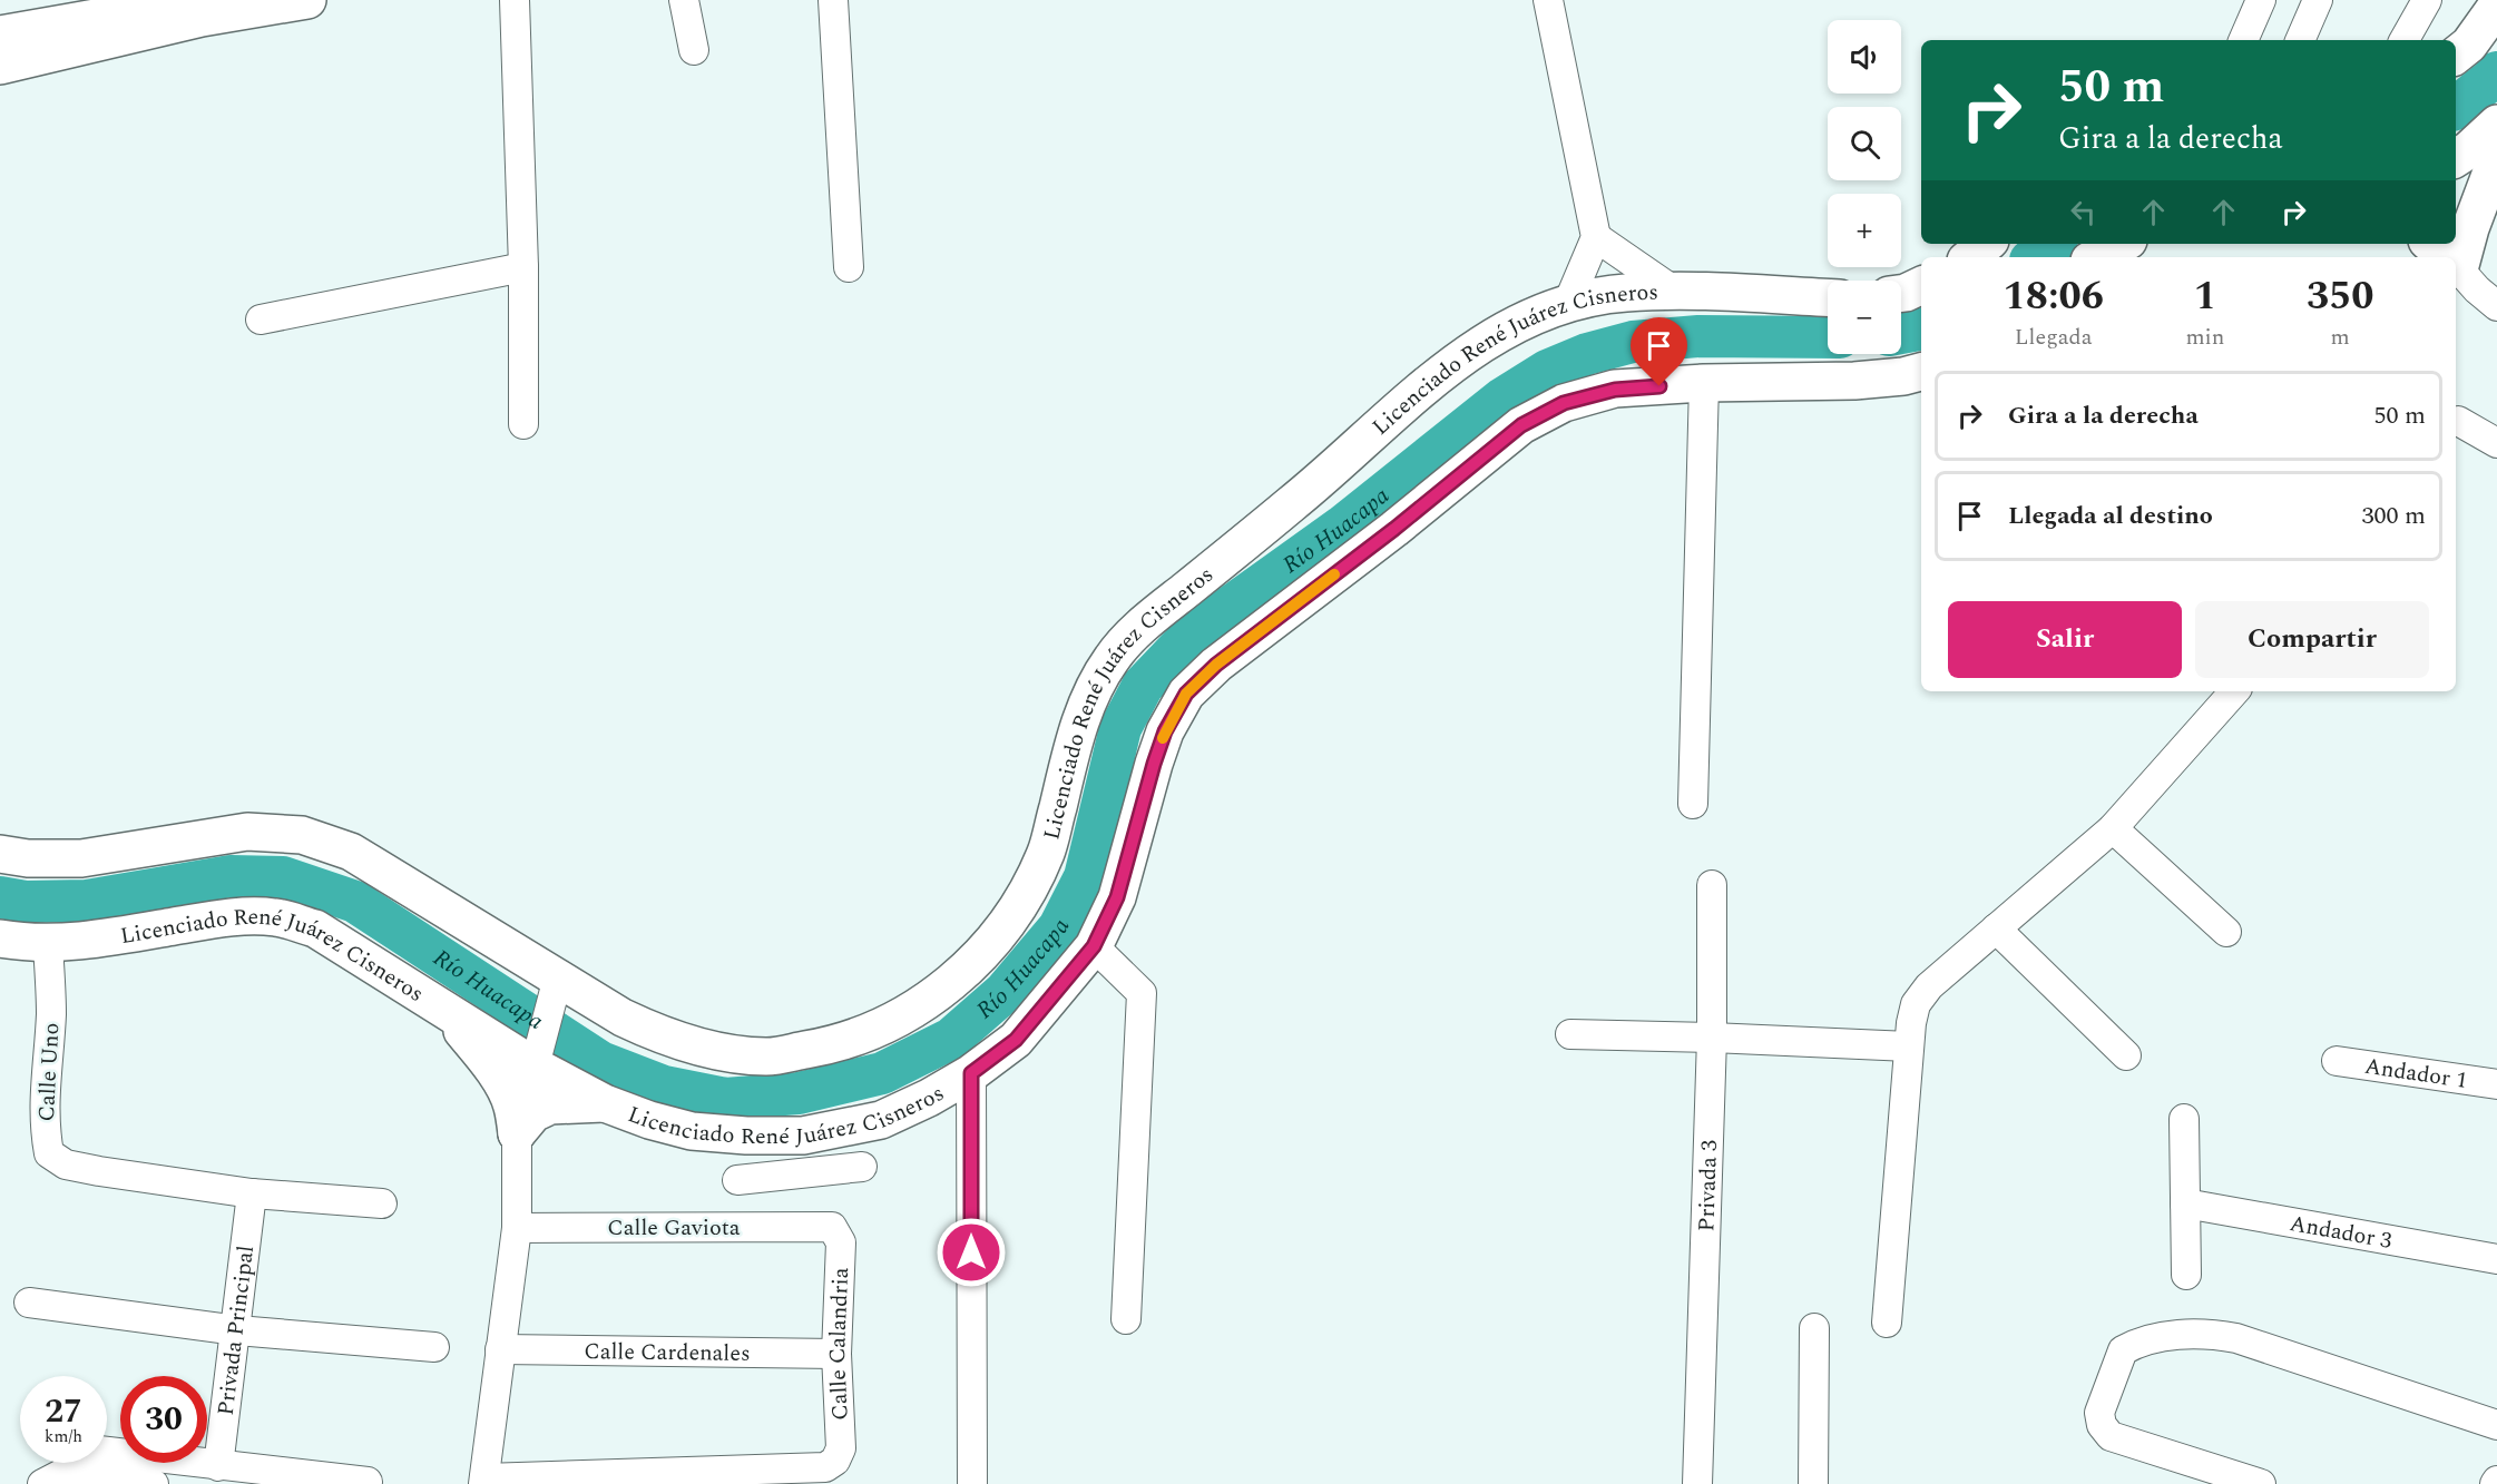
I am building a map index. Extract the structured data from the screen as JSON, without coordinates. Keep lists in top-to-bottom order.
{
  "streets": {
    "main road": ["Licenciado René Juárez Cisneros"],
    "street": [
      "Calle Uno",
      "Andador 1",
      "Privada 3",
      "Calle Gaviota",
      "Andador 3",
      "Privada Principal",
      "Calle Calandria",
      "Calle Cardenales"
    ]
  },
  "crossings": [
    ["Licenciado René Juárez Cisneros", "Calle Uno"],
    ["Calle Uno", "Privada Principal"],
    ["Calle Gaviota", "Calle Calandria"],
    ["Calle Calandria", "Calle Cardenales"]
  ],
  "water": ["Río Huacapa"],
  "page": {
    "map_buttons": ["+", "−"],
    "turn": ["50 m", "Gira a la derecha"],
    "eta": [
      "18:06",
      "Llegada",
      "1",
      "min",
      "350",
      "m"
    ],
    "list": [
      {
        "name": "Gira a la derecha",
        "value": "50 m"
      },
      {
        "name": "Llegada al destino",
        "value": "300 m"
      }
    ],
    "buttons": ["Salir", "Compartir"],
    "speed": "27 km/h",
    "limit": "30"
  }
}
